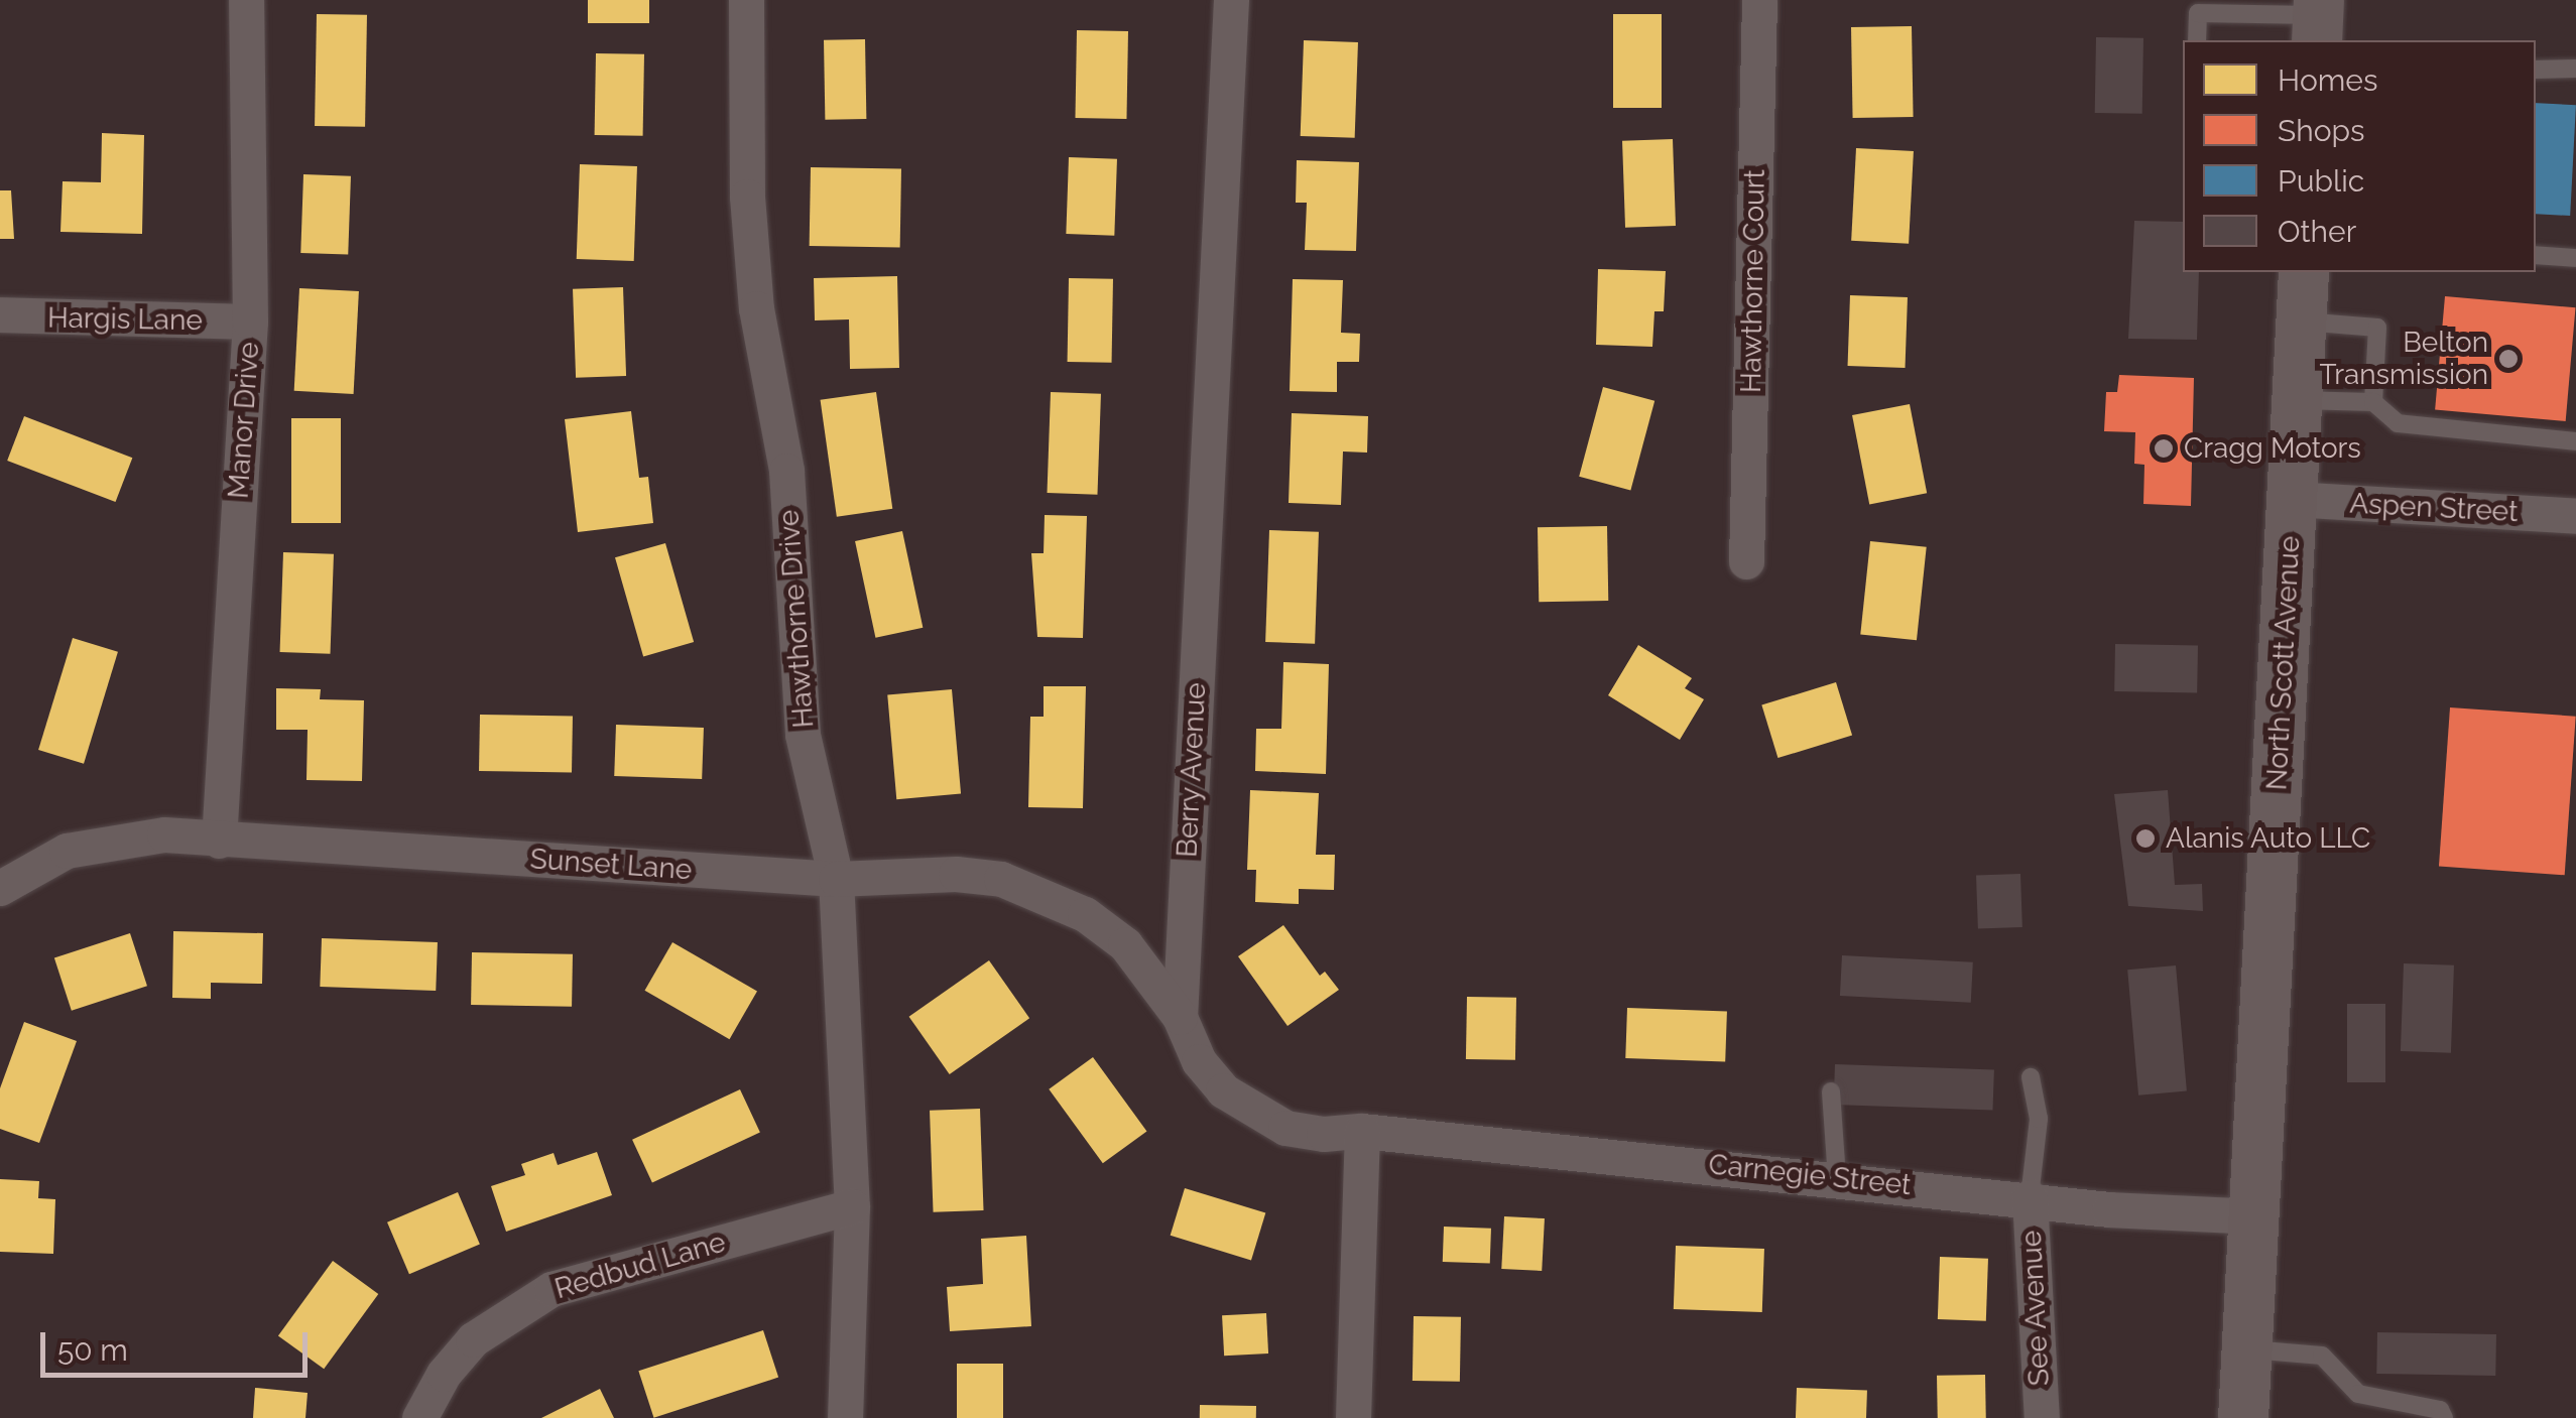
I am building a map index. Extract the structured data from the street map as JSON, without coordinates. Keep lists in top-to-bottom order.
{
  "streets": {
    "main road": ["North Scott Avenue"],
    "street": [
      "Hawthorne Court",
      "Hargis Lane",
      "Manor Drive",
      "Aspen Street",
      "Hawthorne Drive",
      "Berry Avenue",
      "Sunset Lane",
      "Carnegie Street",
      "Redbud Lane",
      "See Avenue"
    ]
  },
  "crossings": [
    ["Hargis Lane", "Manor Drive"],
    ["Manor Drive", "Sunset Lane"],
    ["Aspen Street", "North Scott Avenue"],
    ["Hawthorne Drive", "Sunset Lane"],
    ["Hawthorne Drive", "Redbud Lane"],
    ["North Scott Avenue", "Carnegie Street"],
    ["Berry Avenue", "Sunset Lane"],
    ["Berry Avenue", "Carnegie Street"],
    ["Carnegie Street", "See Avenue"]
  ],
  "places": ["Belton Transmission", "Cragg Motors", "Alanis Auto LLC"],
  "legend": [
    "Homes",
    "Shops",
    "Public",
    "Other"
  ],
  "scale_bar": "50 m"
}
